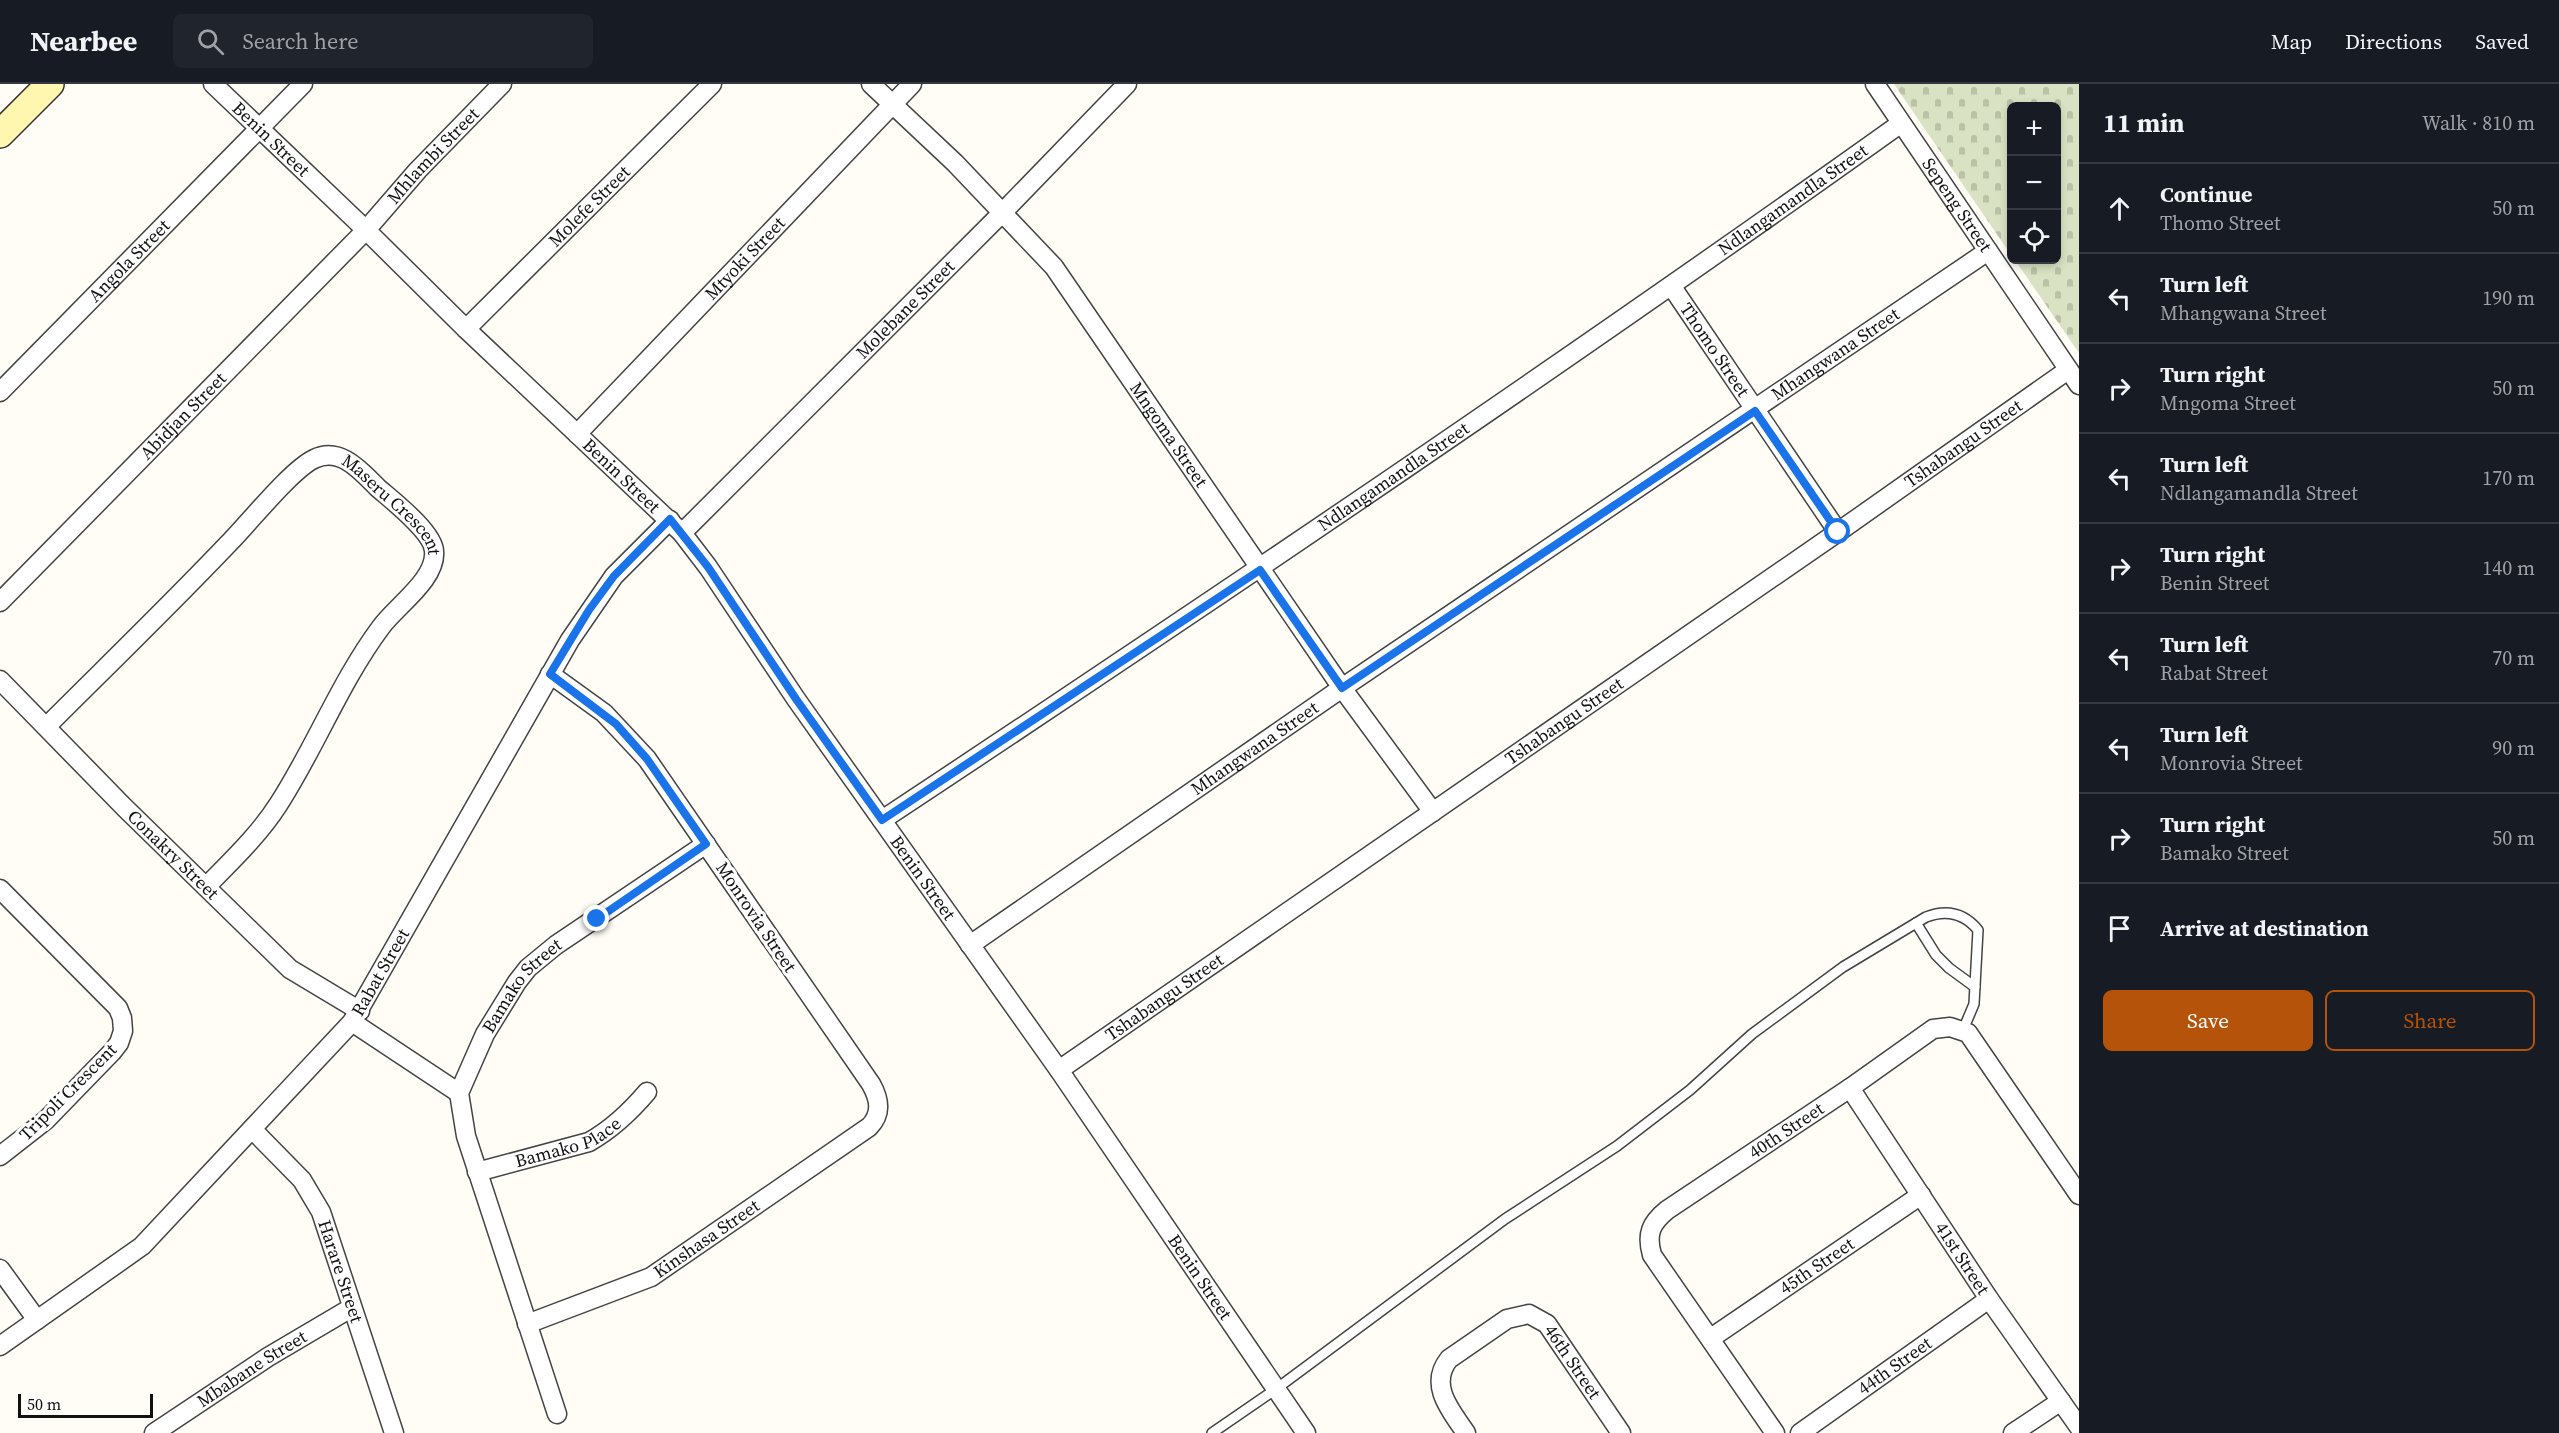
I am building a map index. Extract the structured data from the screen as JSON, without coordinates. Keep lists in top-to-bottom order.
{
  "streets": {
    "street": [
      "Benin Street",
      "Mhlambi Street",
      "Ndlangamandla Street",
      "Sepeng Street",
      "Molefe Street",
      "Mtyoki Street",
      "Angola Street",
      "Molebane Street",
      "Thomo Street",
      "Mhangwana Street",
      "Abidjan Street",
      "Mngoma Street",
      "Tshabangu Street",
      "Maseru Crescent",
      "Conakry Street",
      "Monrovia Street",
      "Rabat Street",
      "Bamako Street",
      "Tripoli Crescent",
      "40th Street",
      "Bamako Place",
      "Kinshasa Street",
      "41st Street",
      "45th Street",
      "Harare Street",
      "46th Street",
      "44th Street",
      "Mbabane Street"
    ]
  },
  "crossings": [
    ["Benin Street", "Mhlambi Street"],
    ["Benin Street", "Ndlangamandla Street"],
    ["Benin Street", "Molefe Street"],
    ["Benin Street", "Mtyoki Street"],
    ["Benin Street", "Angola Street"],
    ["Benin Street", "Molebane Street"],
    ["Benin Street", "Mhangwana Street"],
    ["Benin Street", "Abidjan Street"],
    ["Benin Street", "Tshabangu Street"],
    ["Benin Street", "Rabat Street"],
    ["Mhlambi Street", "Abidjan Street"],
    ["Ndlangamandla Street", "Sepeng Street"],
    ["Ndlangamandla Street", "Thomo Street"],
    ["Ndlangamandla Street", "Mngoma Street"],
    ["Sepeng Street", "Mhangwana Street"],
    ["Sepeng Street", "Tshabangu Street"],
    ["Mtyoki Street", "Mngoma Street"],
    ["Molebane Street", "Mngoma Street"],
    ["Molebane Street", "Rabat Street"],
    ["Thomo Street", "Mhangwana Street"],
    ["Thomo Street", "Tshabangu Street"],
    ["Mhangwana Street", "Mngoma Street"],
    ["Mngoma Street", "Tshabangu Street"],
    ["Maseru Crescent", "Conakry Street"],
    ["Conakry Street", "Rabat Street"],
    ["Monrovia Street", "Rabat Street"],
    ["Monrovia Street", "Bamako Street"],
    ["Monrovia Street", "Kinshasa Street"],
    ["Rabat Street", "Harare Street"],
    ["40th Street", "41st Street"],
    ["40th Street", "45th Street"],
    ["41st Street", "45th Street"],
    ["41st Street", "44th Street"],
    ["Harare Street", "Mbabane Street"]
  ],
  "scale_bar": "50 m",
  "page": {
    "header": "Nearbee",
    "search": "Search here",
    "nav": ["Map", "Directions", "Saved"],
    "heading": ["11 min", "Walk · 810 m"],
    "map_buttons": ["+", "−"],
    "list": [
      ["Continue", "Thomo Street", "50 m"],
      ["Turn left", "Mhangwana Street", "190 m"],
      ["Turn right", "Mngoma Street", "50 m"],
      ["Turn left", "Ndlangamandla Street", "170 m"],
      ["Turn right", "Benin Street", "140 m"],
      ["Turn left", "Rabat Street", "70 m"],
      ["Turn left", "Monrovia Street", "90 m"],
      ["Turn right", "Bamako Street", "50 m"],
      "Arrive at destination"
    ],
    "buttons": ["Save", "Share"],
    "scale": "50 m"
  }
}
